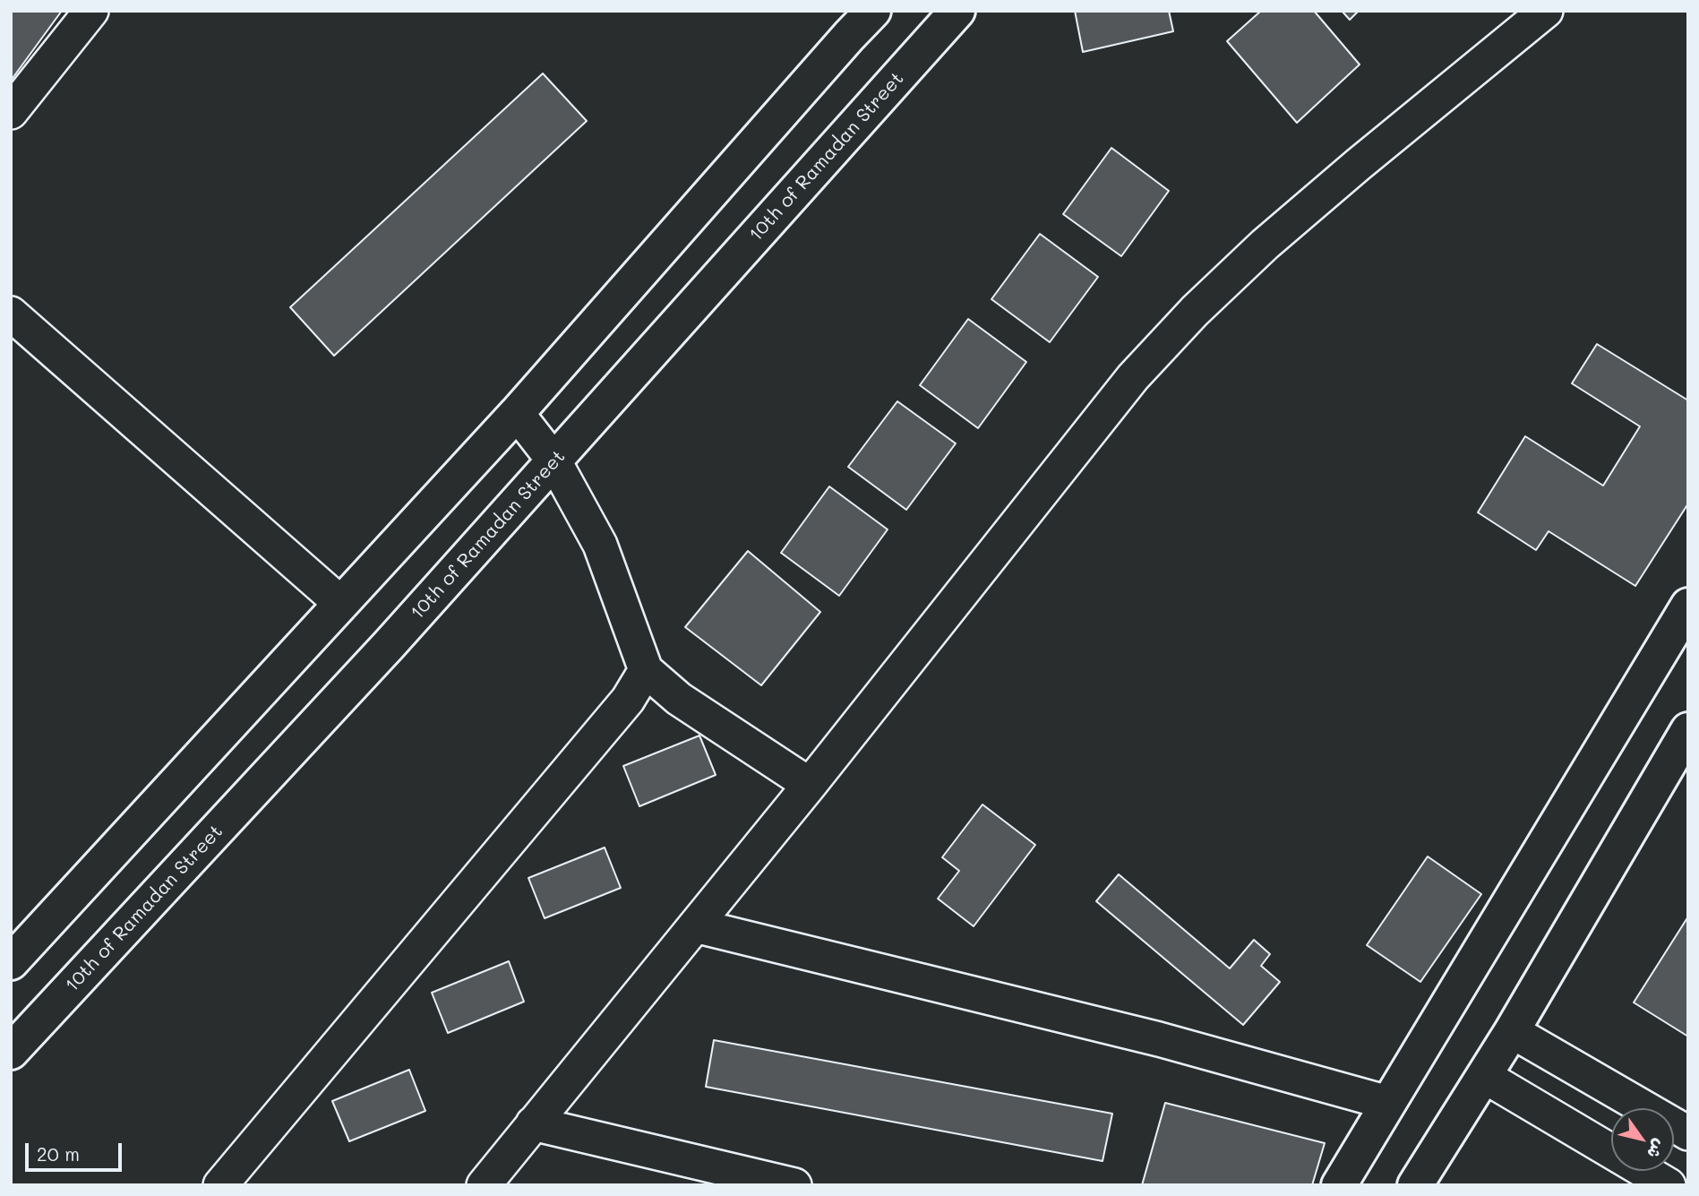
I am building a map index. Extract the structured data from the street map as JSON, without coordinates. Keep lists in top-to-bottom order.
{
  "streets": {
    "main road": ["10th of Ramadan Street"]
  },
  "scale_bar": "20 m",
  "north": "bottom right"
}
